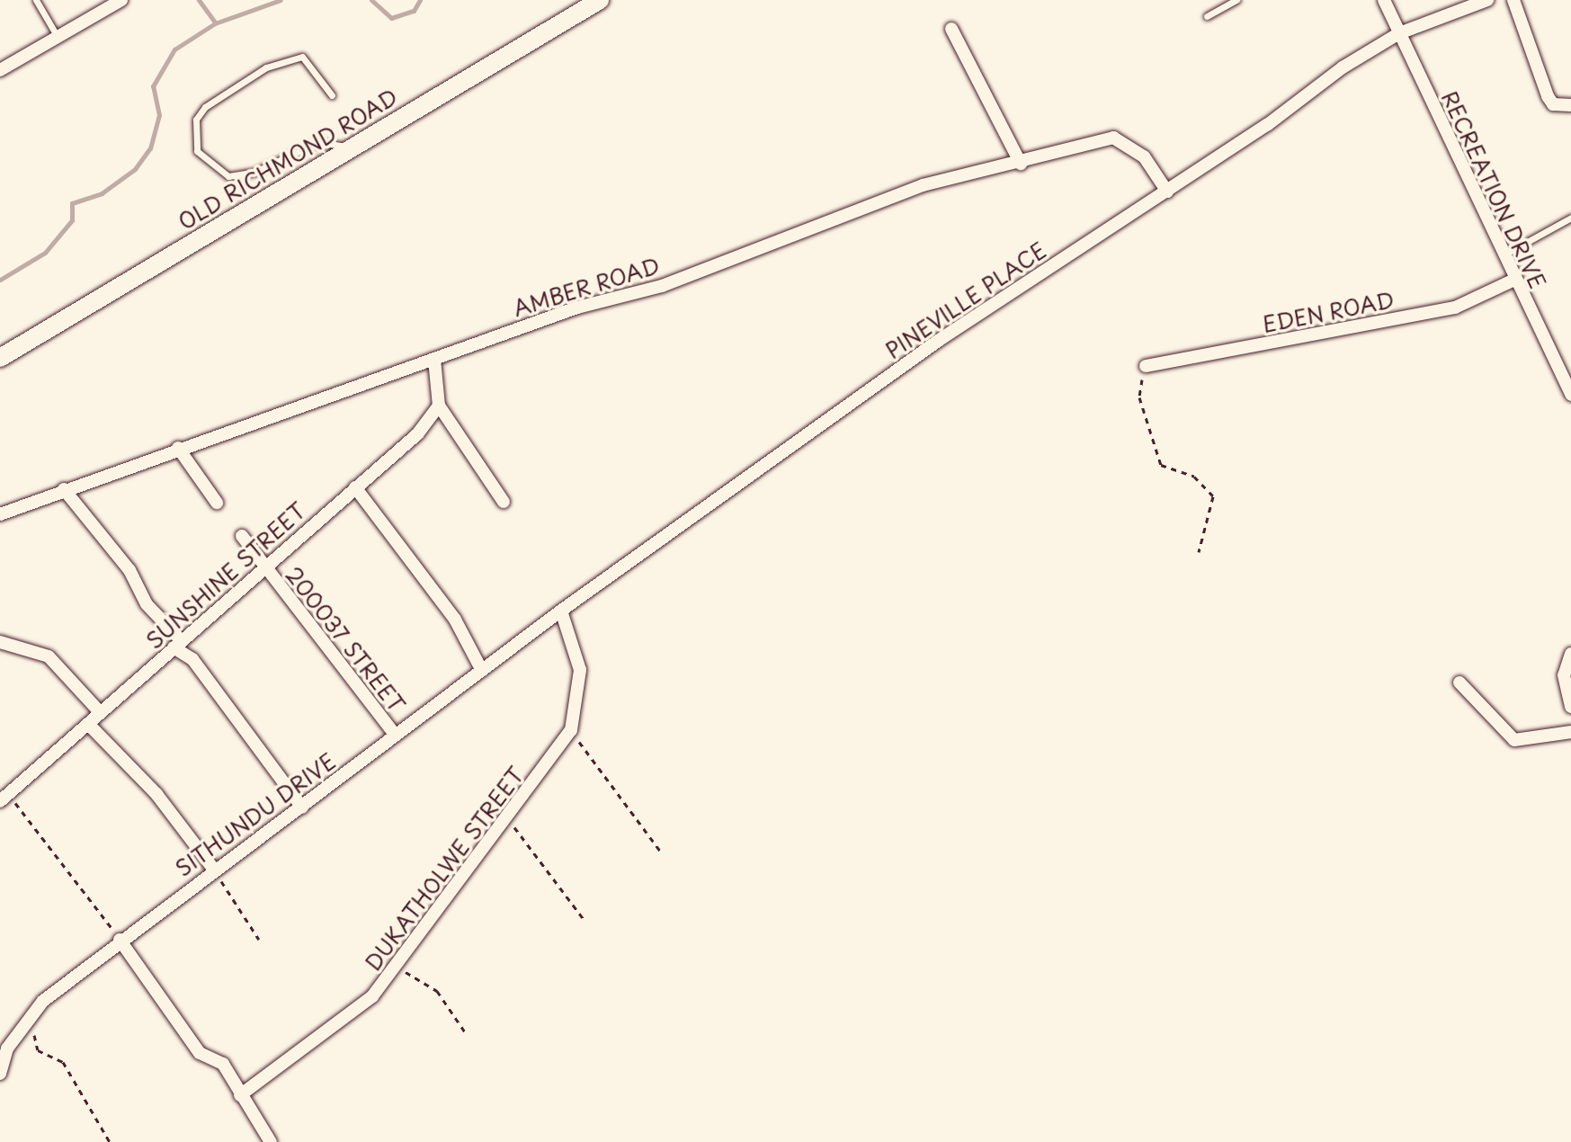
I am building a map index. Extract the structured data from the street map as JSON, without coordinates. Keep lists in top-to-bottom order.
{
  "streets": {
    "street": [
      "OLD RICHMOND ROAD",
      "RECREATION DRIVE",
      "AMBER ROAD",
      "PINEVILLE PLACE",
      "EDEN ROAD",
      "SUNSHINE STREET",
      "200037 STREET",
      "SITHUNDU DRIVE",
      "DUKATHOLWE STREET"
    ]
  },
  "crossings": [
    ["RECREATION DRIVE", "PINEVILLE PLACE"],
    ["RECREATION DRIVE", "EDEN ROAD"],
    ["AMBER ROAD", "PINEVILLE PLACE"],
    ["PINEVILLE PLACE", "SITHUNDU DRIVE"],
    ["PINEVILLE PLACE", "DUKATHOLWE STREET"],
    ["SUNSHINE STREET", "200037 STREET"],
    ["200037 STREET", "SITHUNDU DRIVE"],
    ["SITHUNDU DRIVE", "DUKATHOLWE STREET"]
  ]
}
